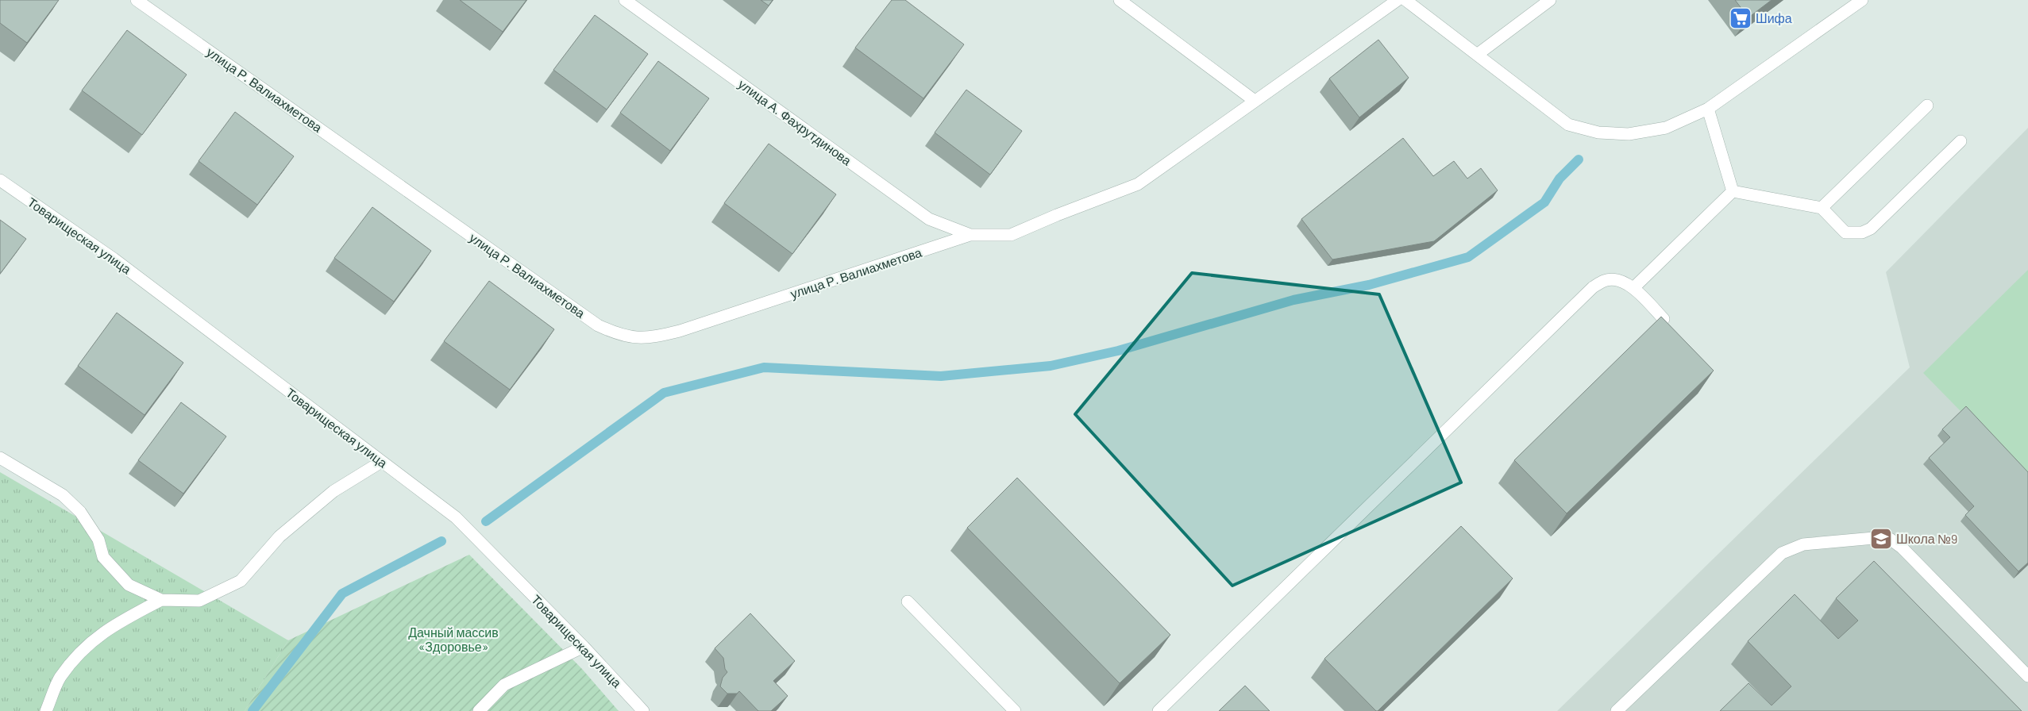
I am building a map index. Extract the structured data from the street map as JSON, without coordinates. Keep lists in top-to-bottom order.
{
  "streets": {
    "street": ["улица Р. Валиахметова", "улица А. Фахрутдинова", "Товарищеская улица"]
  },
  "crossings": [
    ["улица Р. Валиахметова", "улица А. Фахрутдинова"]
  ],
  "parks": ["Дачный массив «Здоровье»"],
  "places": {
    "supermarket": ["Шифа"],
    "school or university": ["Школа №9"]
  }
}
